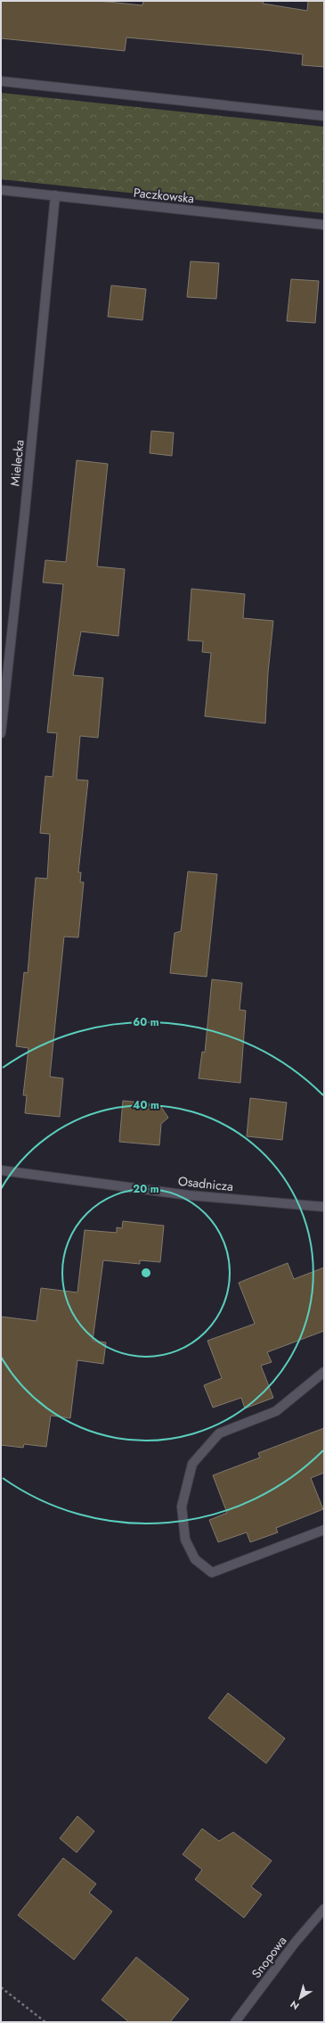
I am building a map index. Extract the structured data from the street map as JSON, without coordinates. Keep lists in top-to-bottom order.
{
  "streets": {
    "street": [
      "Paczkowska",
      "Mielecka",
      "Osadnicza",
      "Snopowa"
    ]
  },
  "crossings": [
    ["Paczkowska", "Mielecka"]
  ],
  "north": "bottom left",
  "rings": ["60 m", "40 m", "20 m"]
}
